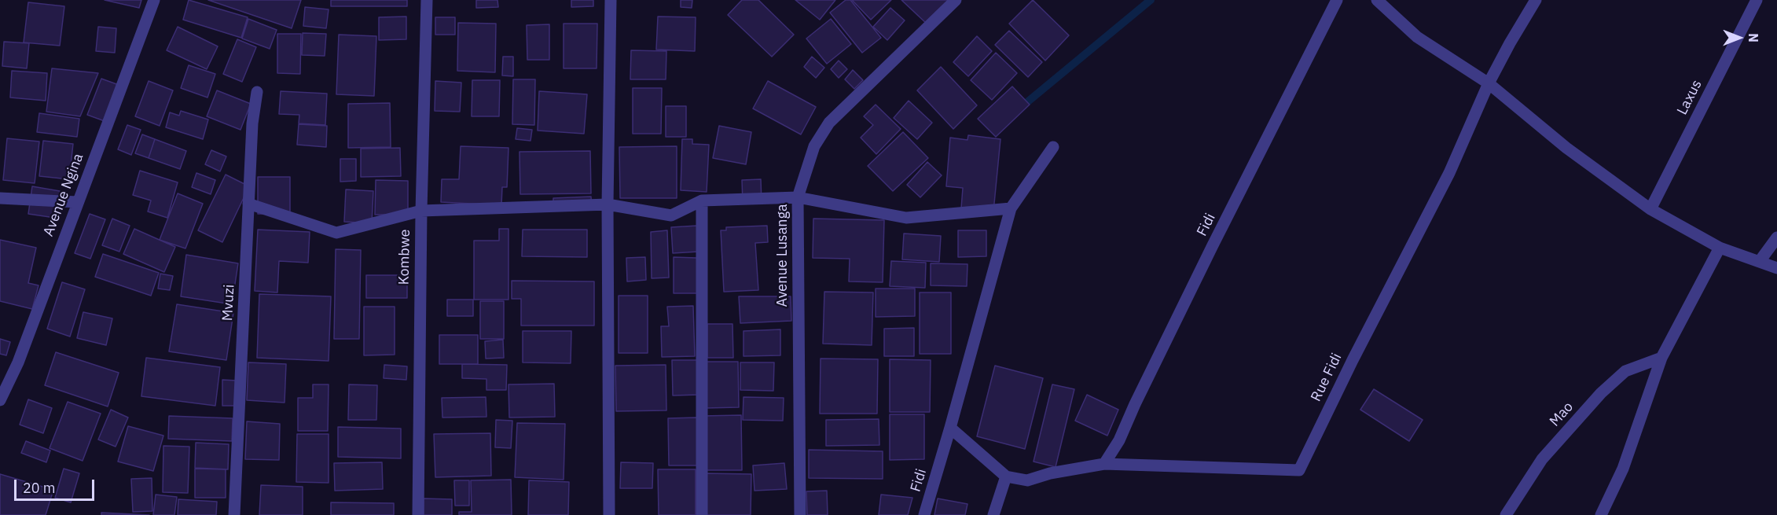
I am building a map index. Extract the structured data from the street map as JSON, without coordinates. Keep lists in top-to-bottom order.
{
  "streets": {
    "street": [
      "Laxus",
      "Avenue Ngina",
      "Fidi",
      "Avenue Lusanga",
      "Kombwe",
      "Mvuzi",
      "Rue Fidi",
      "Mao"
    ]
  },
  "crossings": [
    ["Fidi", "Rue Fidi"]
  ],
  "scale_bar": "20 m",
  "north": "right"
}
